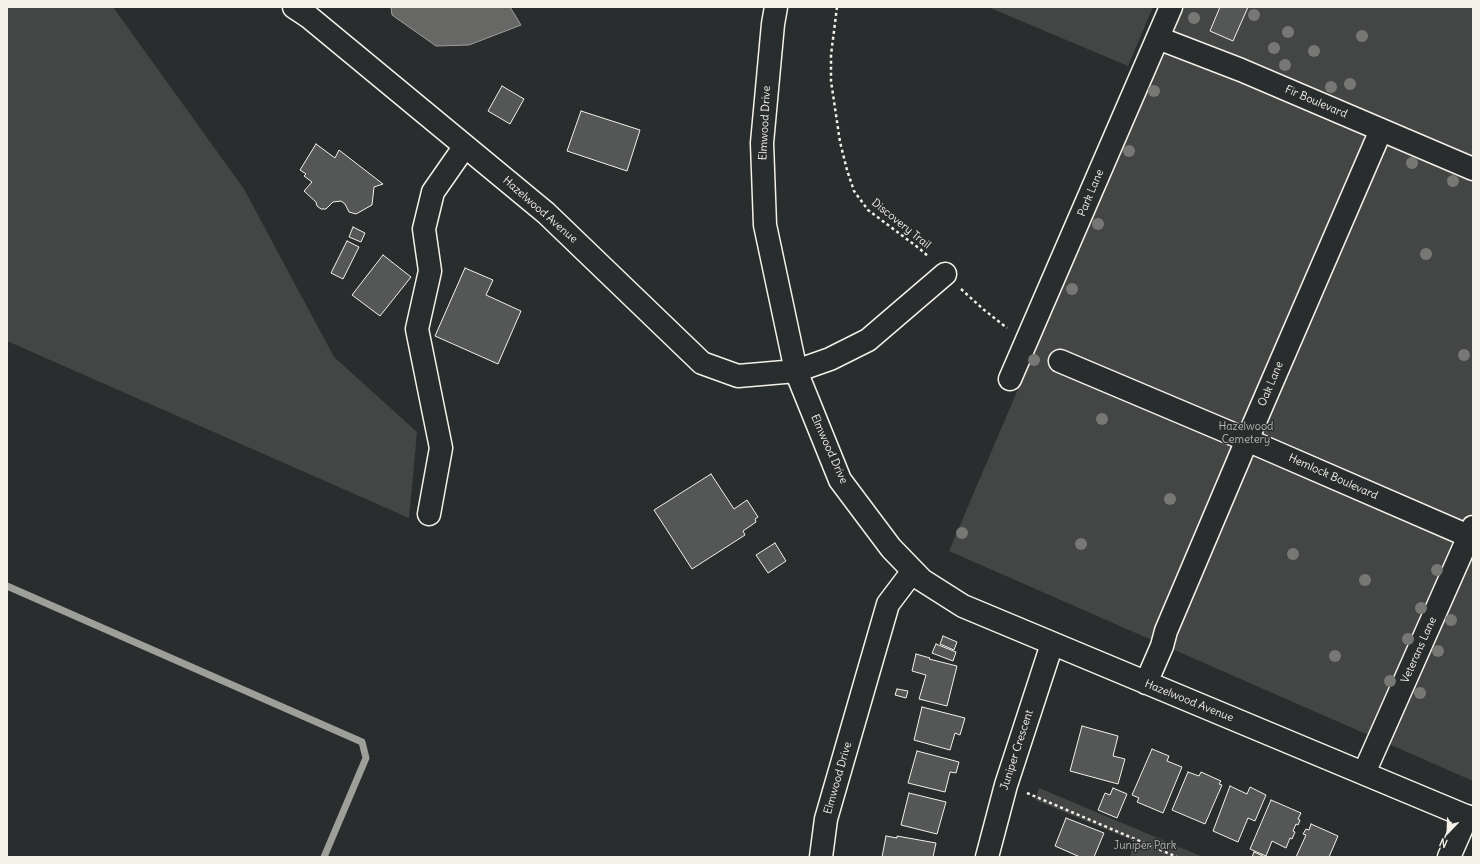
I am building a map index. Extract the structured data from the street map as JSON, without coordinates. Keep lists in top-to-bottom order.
{
  "streets": {
    "street": [
      "Fir Boulevard",
      "Elmwood Drive",
      "Park Lane",
      "Hazelwood Avenue",
      "Oak Lane",
      "Hemlock Boulevard",
      "Veterans Lane",
      "Juniper Crescent"
    ],
    "path": ["Discovery Trail"]
  },
  "crossings": [
    ["Fir Boulevard", "Park Lane"],
    ["Fir Boulevard", "Oak Lane"],
    ["Elmwood Drive", "Hazelwood Avenue"],
    ["Park Lane", "Discovery Trail"],
    ["Hazelwood Avenue", "Discovery Trail"],
    ["Hazelwood Avenue", "Oak Lane"],
    ["Hazelwood Avenue", "Veterans Lane"],
    ["Hazelwood Avenue", "Juniper Crescent"],
    ["Oak Lane", "Hemlock Boulevard"],
    ["Hemlock Boulevard", "Veterans Lane"]
  ],
  "parks": ["Hazelwood Cemetery", "Juniper Park"],
  "north": "bottom left"
}
